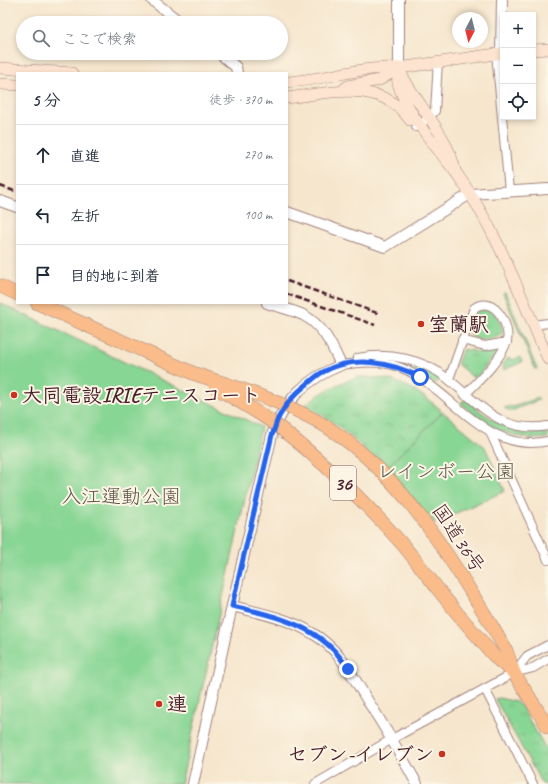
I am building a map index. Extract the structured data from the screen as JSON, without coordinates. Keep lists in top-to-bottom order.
{
  "streets": {
    "highway": ["36", "国道36号"]
  },
  "parks": ["レインボー公園", "入江運動公園"],
  "places": [
    "室蘭駅",
    "大同電設IRIEテニスコート",
    "連",
    "セブン-イレブン"
  ],
  "north": "bottom",
  "page": {
    "map_buttons": ["+", "−"],
    "search": "ここで検索",
    "heading": ["5 分", "徒歩 · 370 m"],
    "list": [
      ["直進", "270 m"],
      ["左折", "100 m"],
      "目的地に到着"
    ]
  }
}
